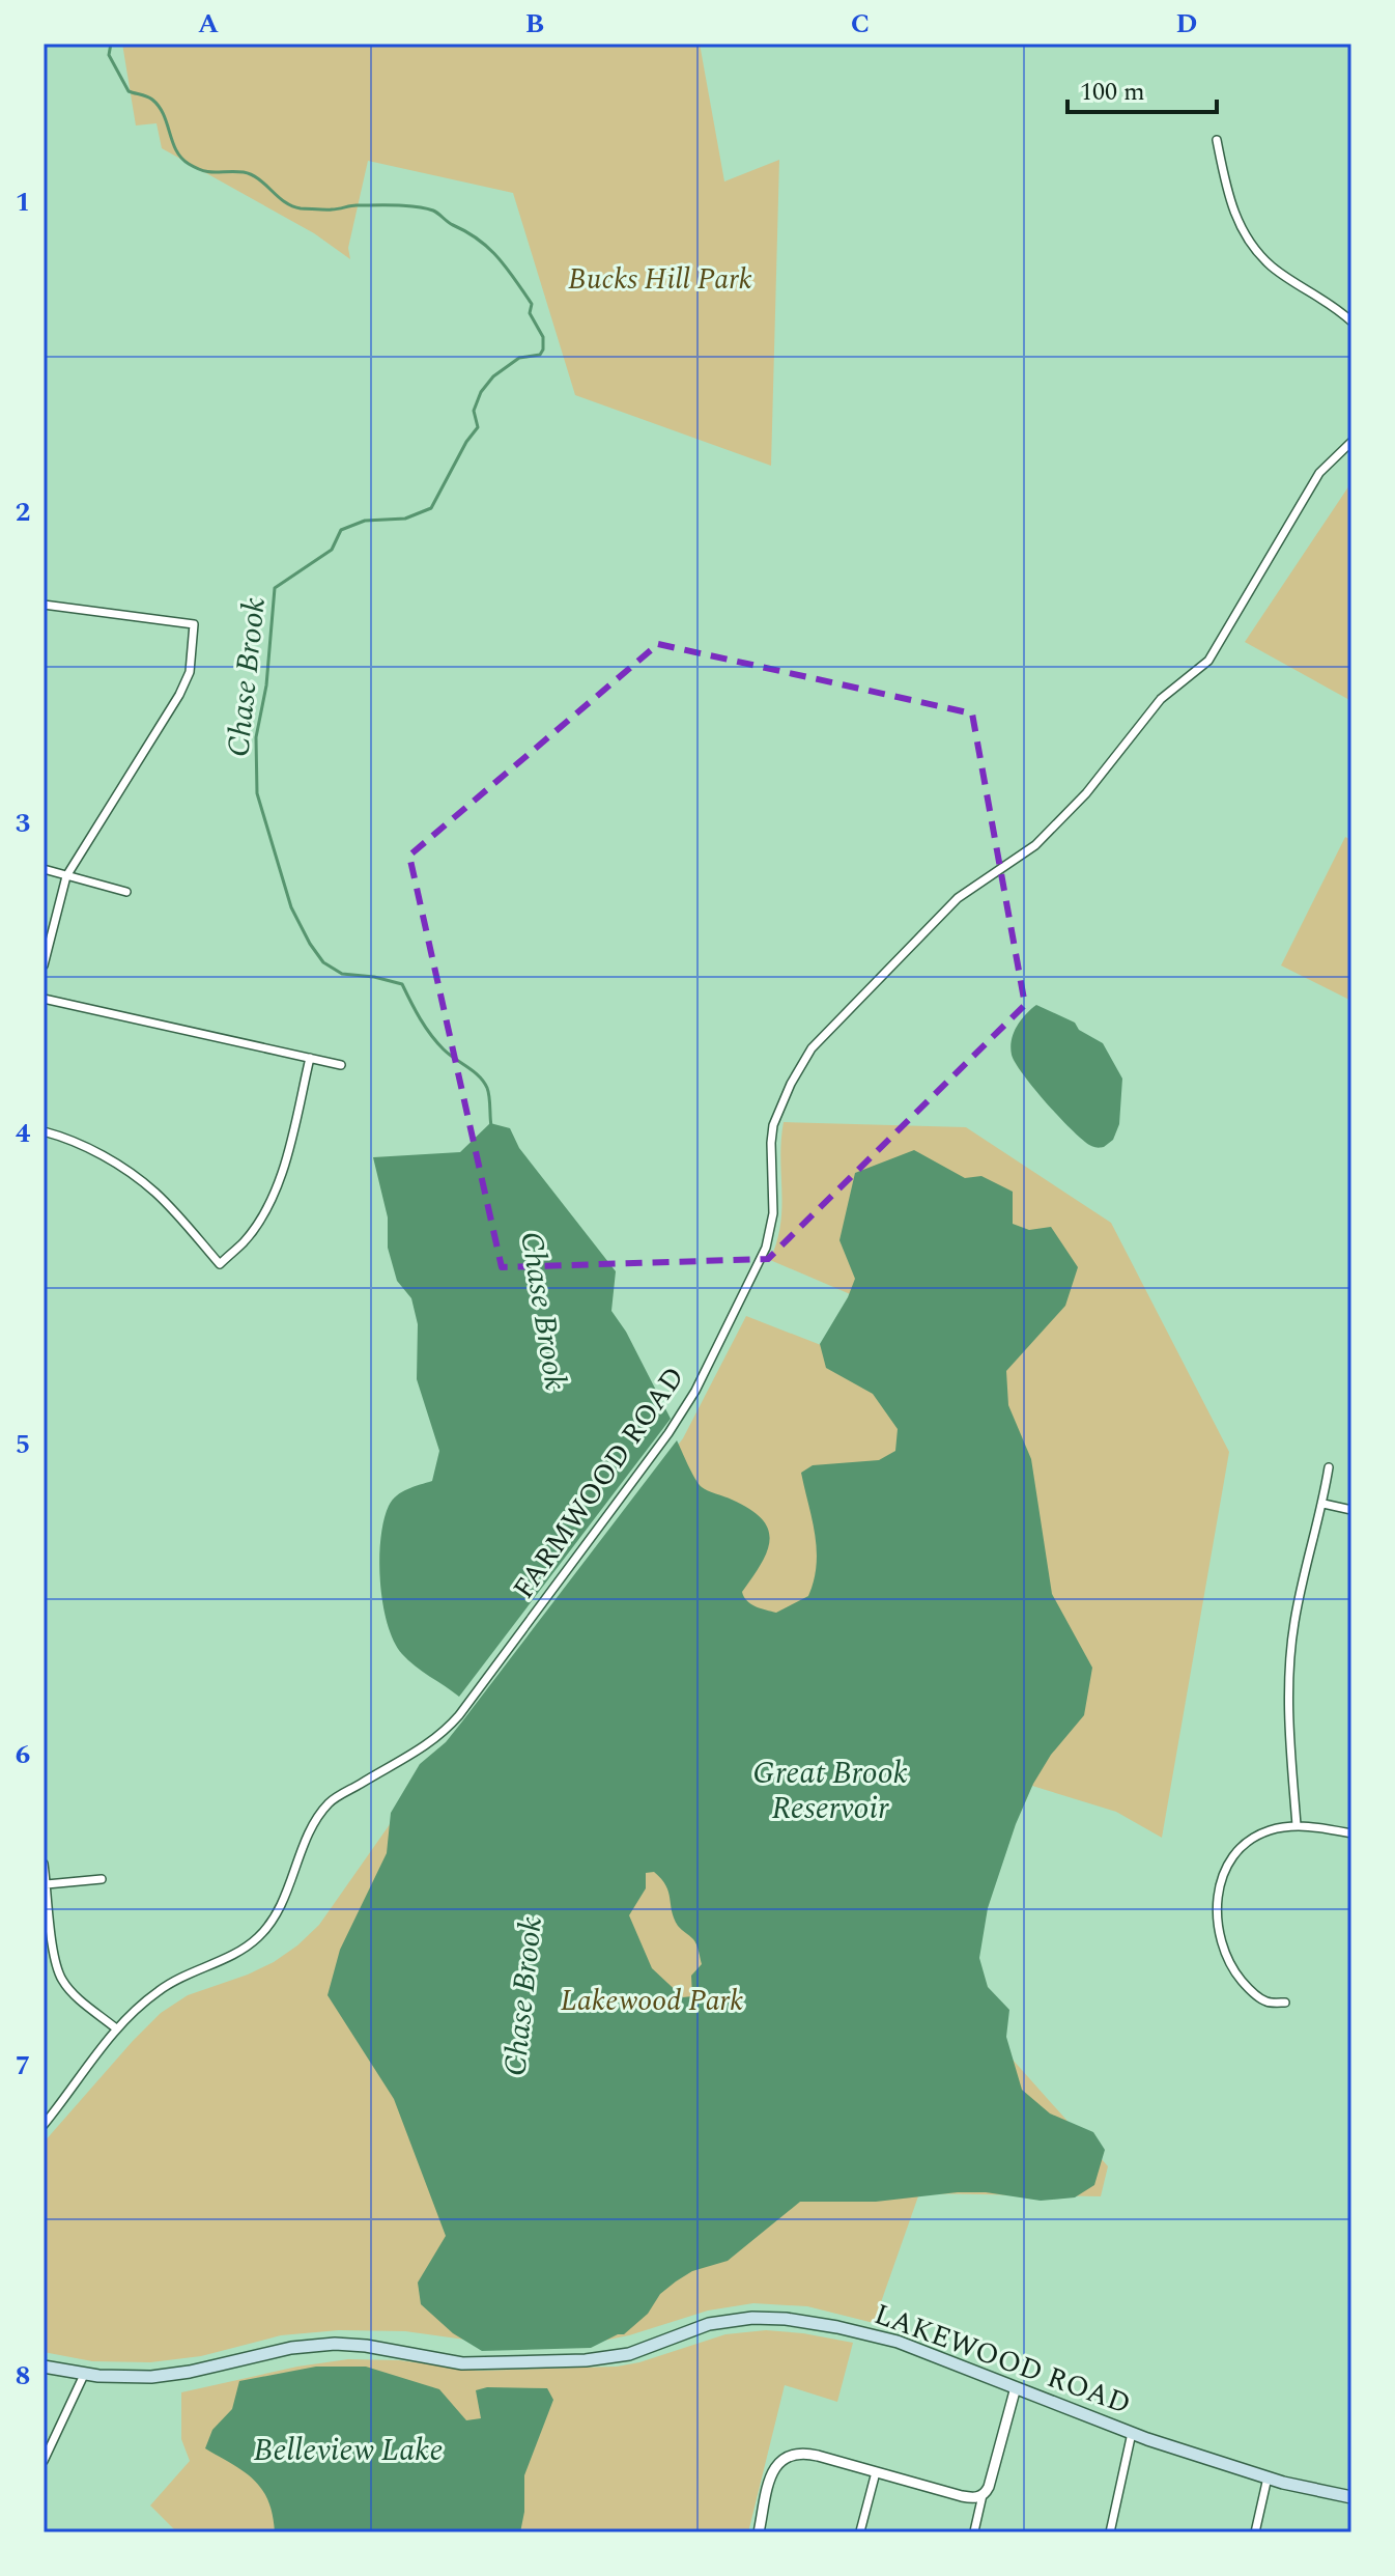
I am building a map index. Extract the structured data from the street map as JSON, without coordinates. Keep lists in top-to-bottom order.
{
  "streets": {
    "main road": ["LAKEWOOD ROAD"],
    "street": ["FARMWOOD ROAD"]
  },
  "water": ["Chase Brook", "Great Brook Reservoir", "Belleview Lake"],
  "parks": ["Bucks Hill Park", "Lakewood Park"],
  "scale_bar": "100 m",
  "grid": {
    "columns": [
      "A",
      "B",
      "C",
      "D"
    ],
    "rows": [
      "1",
      "2",
      "3",
      "4",
      "5",
      "6",
      "7",
      "8"
    ]
  }
}
